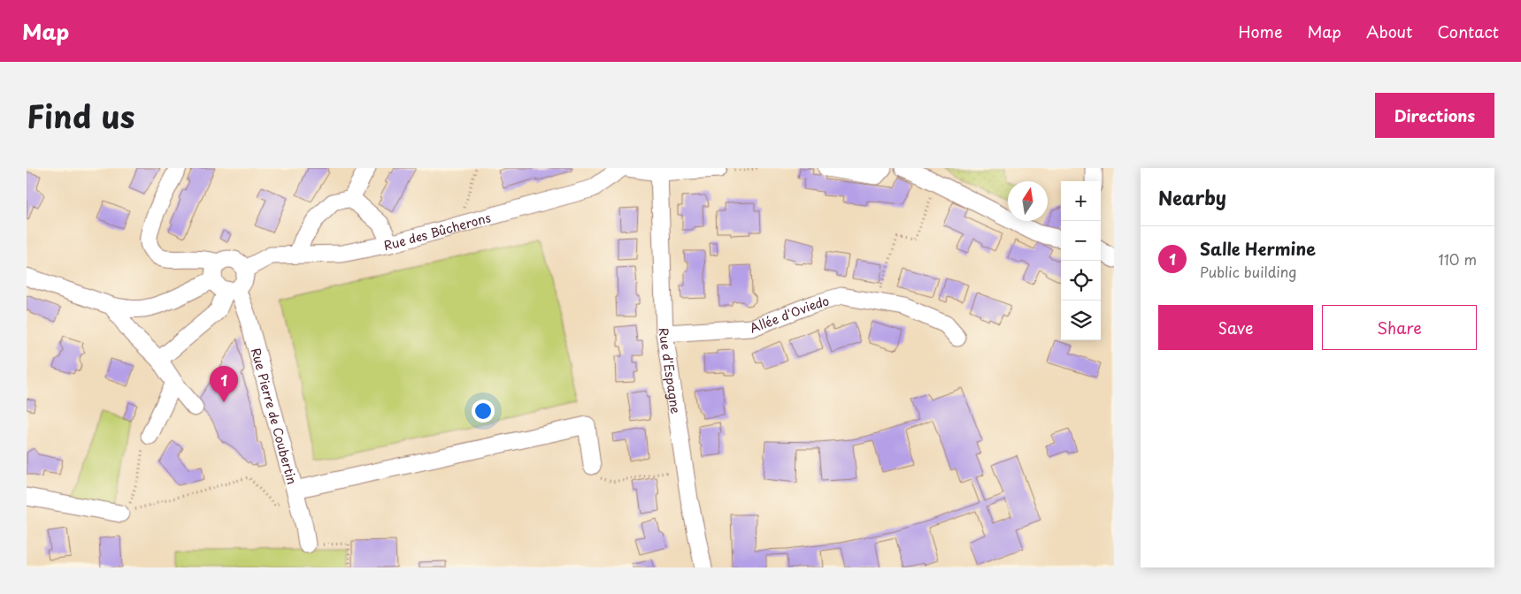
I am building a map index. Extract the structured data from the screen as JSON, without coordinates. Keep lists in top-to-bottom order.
{
  "streets": {
    "street": [
      "Rue des Bûcherons",
      "Allée d'Oviedo",
      "Rue d'Espagne",
      "Rue Pierre de Coubertin"
    ]
  },
  "crossings": [
    ["Rue des Bûcherons", "Rue Pierre de Coubertin"],
    ["Allée d'Oviedo", "Rue d'Espagne"]
  ],
  "north": "top",
  "page": {
    "header": "Map",
    "nav": [
      "Home",
      "Map",
      "About",
      "Contact"
    ],
    "title": "Find us",
    "buttons": [
      "Directions",
      ["Save", "Share"]
    ],
    "heading": "Nearby",
    "map_buttons": ["+", "−"],
    "list": [
      {
        "mark": "1",
        "name": "Salle Hermine",
        "note": "Public building",
        "value": "110 m"
      }
    ],
    "pins": "1"
  }
}
